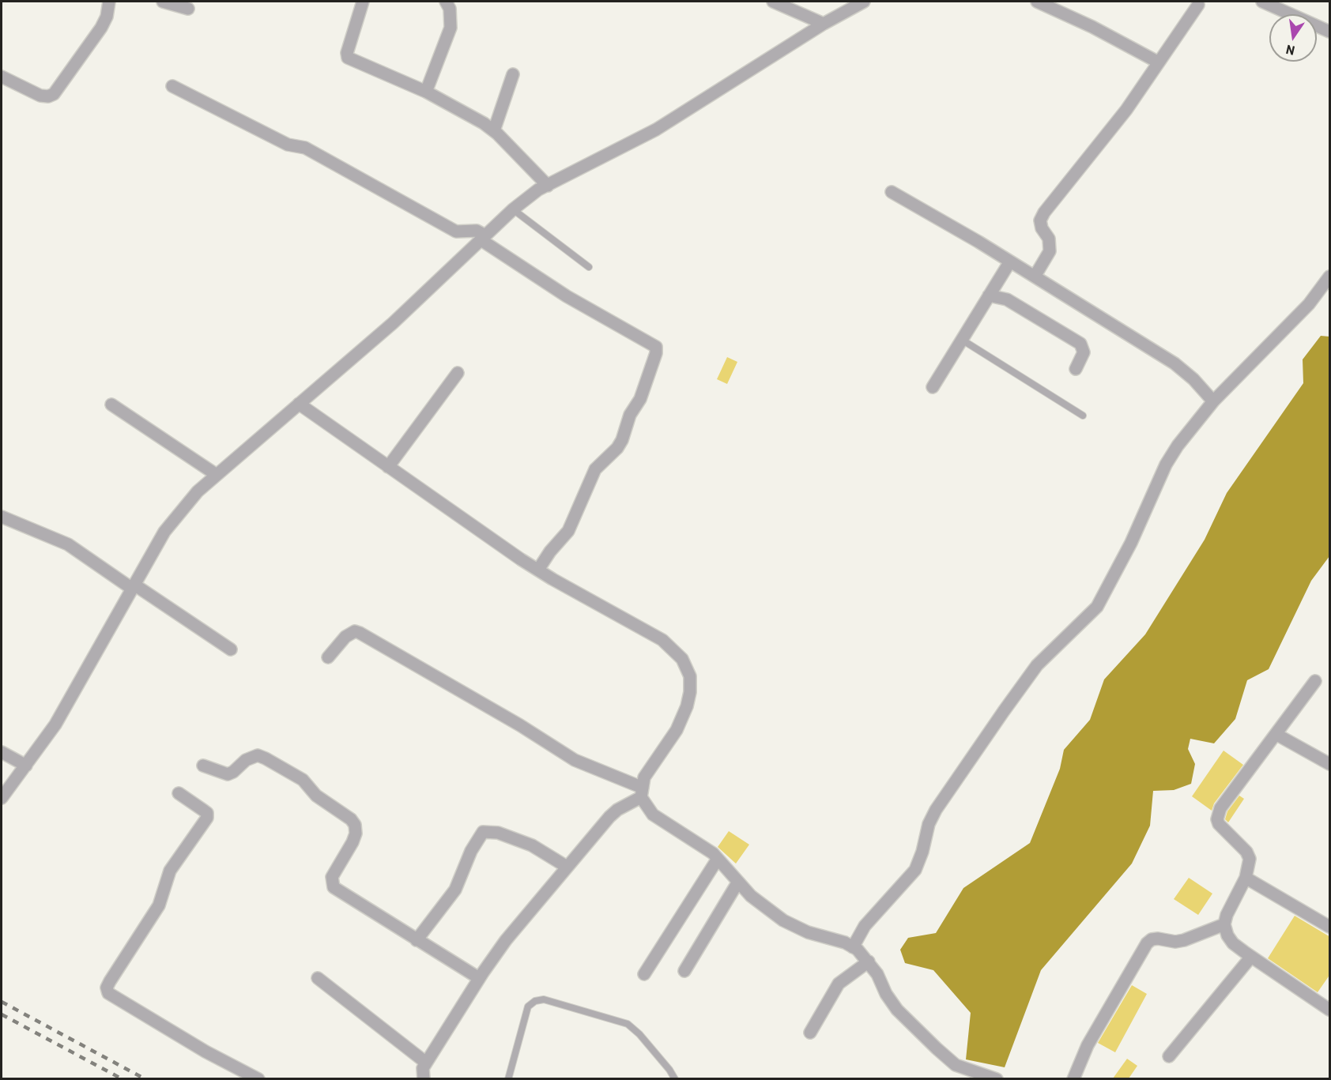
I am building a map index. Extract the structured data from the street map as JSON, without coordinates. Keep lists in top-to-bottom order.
{
  "north": "bottom"
}
